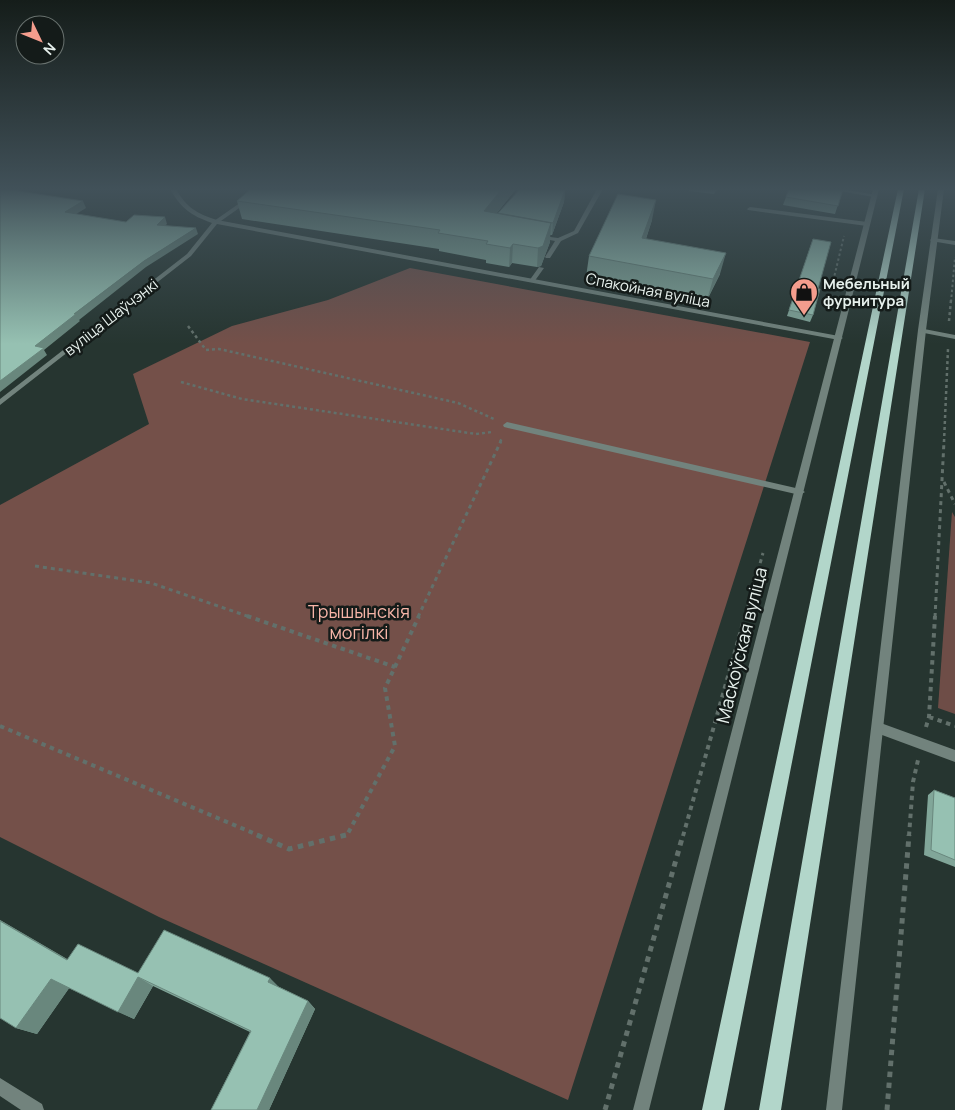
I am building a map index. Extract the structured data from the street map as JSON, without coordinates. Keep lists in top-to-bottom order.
{
  "streets": {
    "street": ["Спакойная вуліца", "вуліца Шаўчэнкі", "Маскоўская вуліца"]
  },
  "crossings": [
    ["Спакойная вуліца", "Маскоўская вуліца"]
  ],
  "parks": ["Трышынскія могілкі"],
  "places": {
    "shop": ["Мебельный фурнитура"]
  },
  "north": "bottom right"
}
